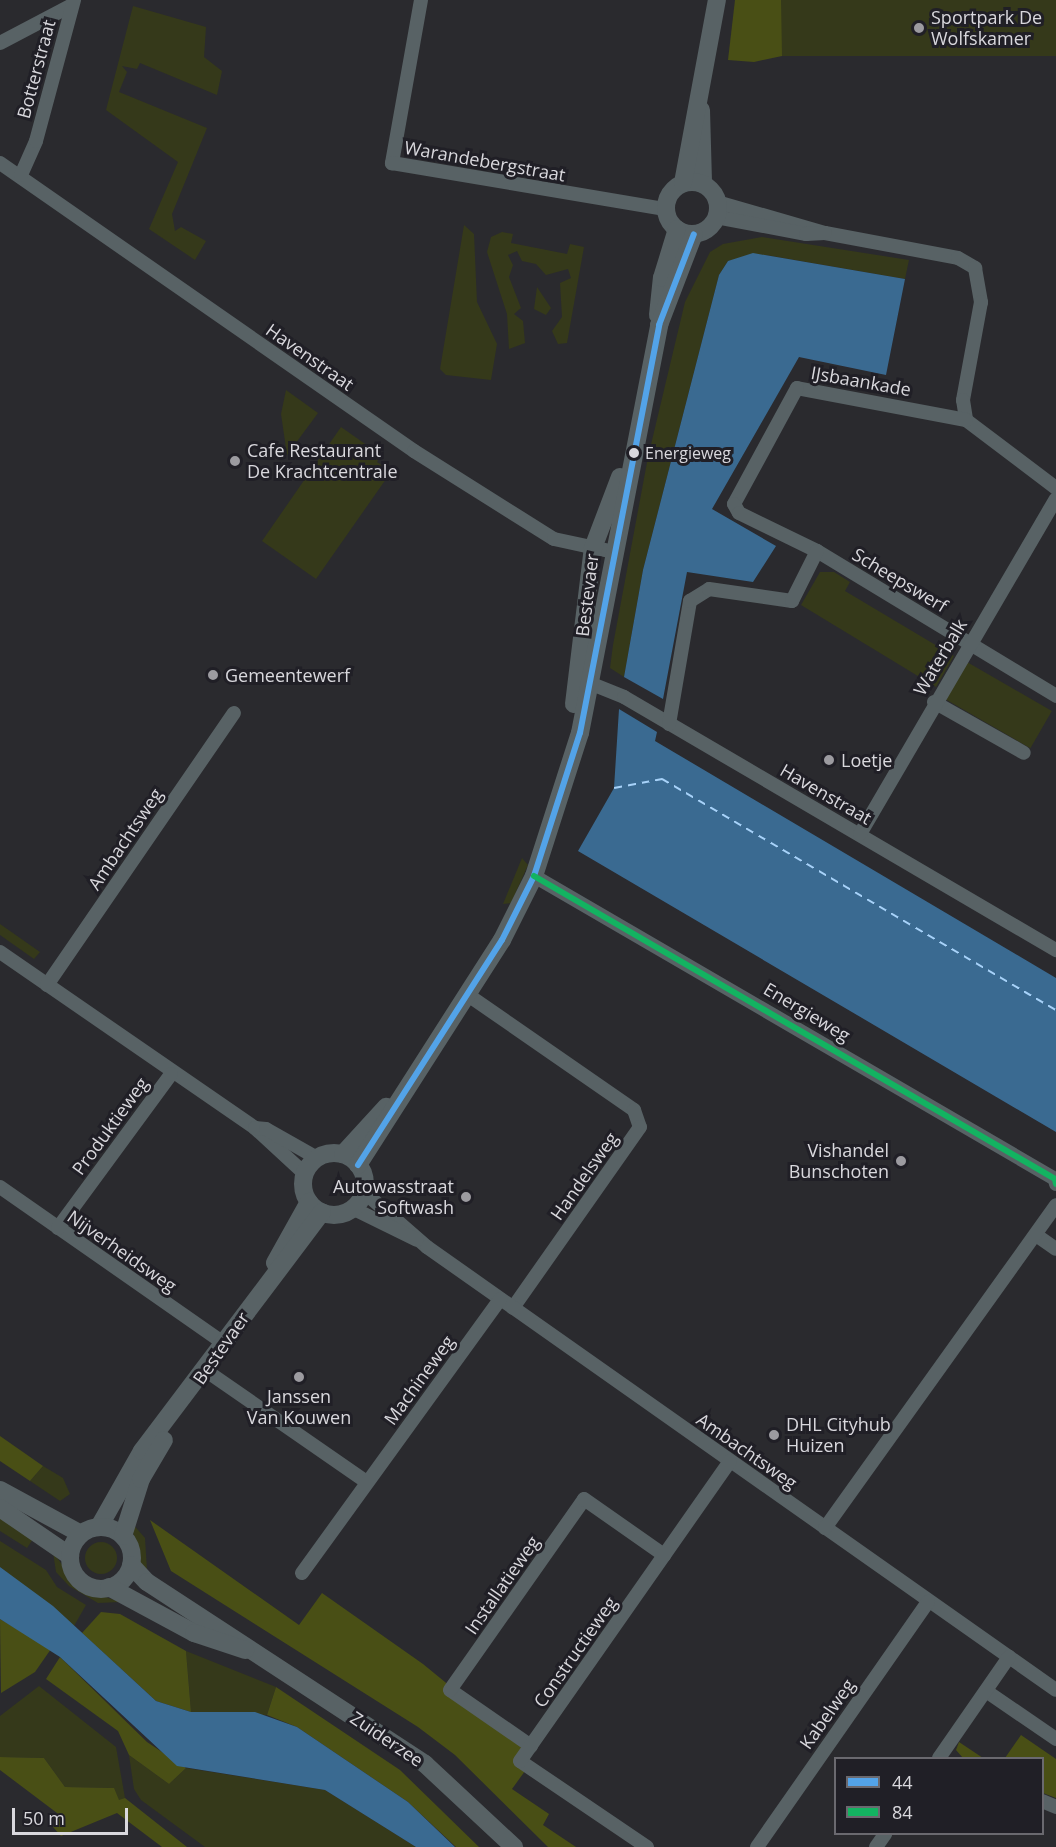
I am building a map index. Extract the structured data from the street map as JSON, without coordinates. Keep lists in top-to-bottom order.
{
  "streets": {
    "street": [
      "Botterstraat",
      "Warandebergstraat",
      "Havenstraat",
      "IJsbaankade",
      "Scheepswerf",
      "Bestevaer",
      "Waterbalk",
      "Ambachtsweg",
      "Energieweg",
      "Produktieweg",
      "Handelsweg",
      "Nijverheidsweg",
      "Machineweg",
      "Installatieweg",
      "Constructieweg",
      "Kabelweg",
      "Zuiderzee"
    ]
  },
  "crossings": [
    ["Botterstraat", "Havenstraat"],
    ["Warandebergstraat", "Bestevaer"],
    ["Havenstraat", "Bestevaer"],
    ["Havenstraat", "Waterbalk"],
    ["IJsbaankade", "Scheepswerf"],
    ["Scheepswerf", "Waterbalk"],
    ["Bestevaer", "Ambachtsweg"],
    ["Bestevaer", "Energieweg"],
    ["Bestevaer", "Handelsweg"],
    ["Bestevaer", "Nijverheidsweg"],
    ["Bestevaer", "Zuiderzee"],
    ["Ambachtsweg", "Handelsweg"],
    ["Ambachtsweg", "Machineweg"],
    ["Ambachtsweg", "Constructieweg"],
    ["Ambachtsweg", "Kabelweg"],
    ["Produktieweg", "Nijverheidsweg"],
    ["Installatieweg", "Constructieweg"]
  ],
  "places": [
    "Sportpark De Wolfskamer",
    "Energieweg",
    "Cafe Restaurant De Krachtcentrale",
    "Gemeentewerf",
    "Loetje",
    "Vishandel Bunschoten",
    "Autowasstraat Softwash",
    "Janssen Van Kouwen",
    "DHL Cityhub Huizen"
  ],
  "lines": ["transit line 44", "transit line 84"],
  "legend": ["44", "84"],
  "scale_bar": "50 m"
}
